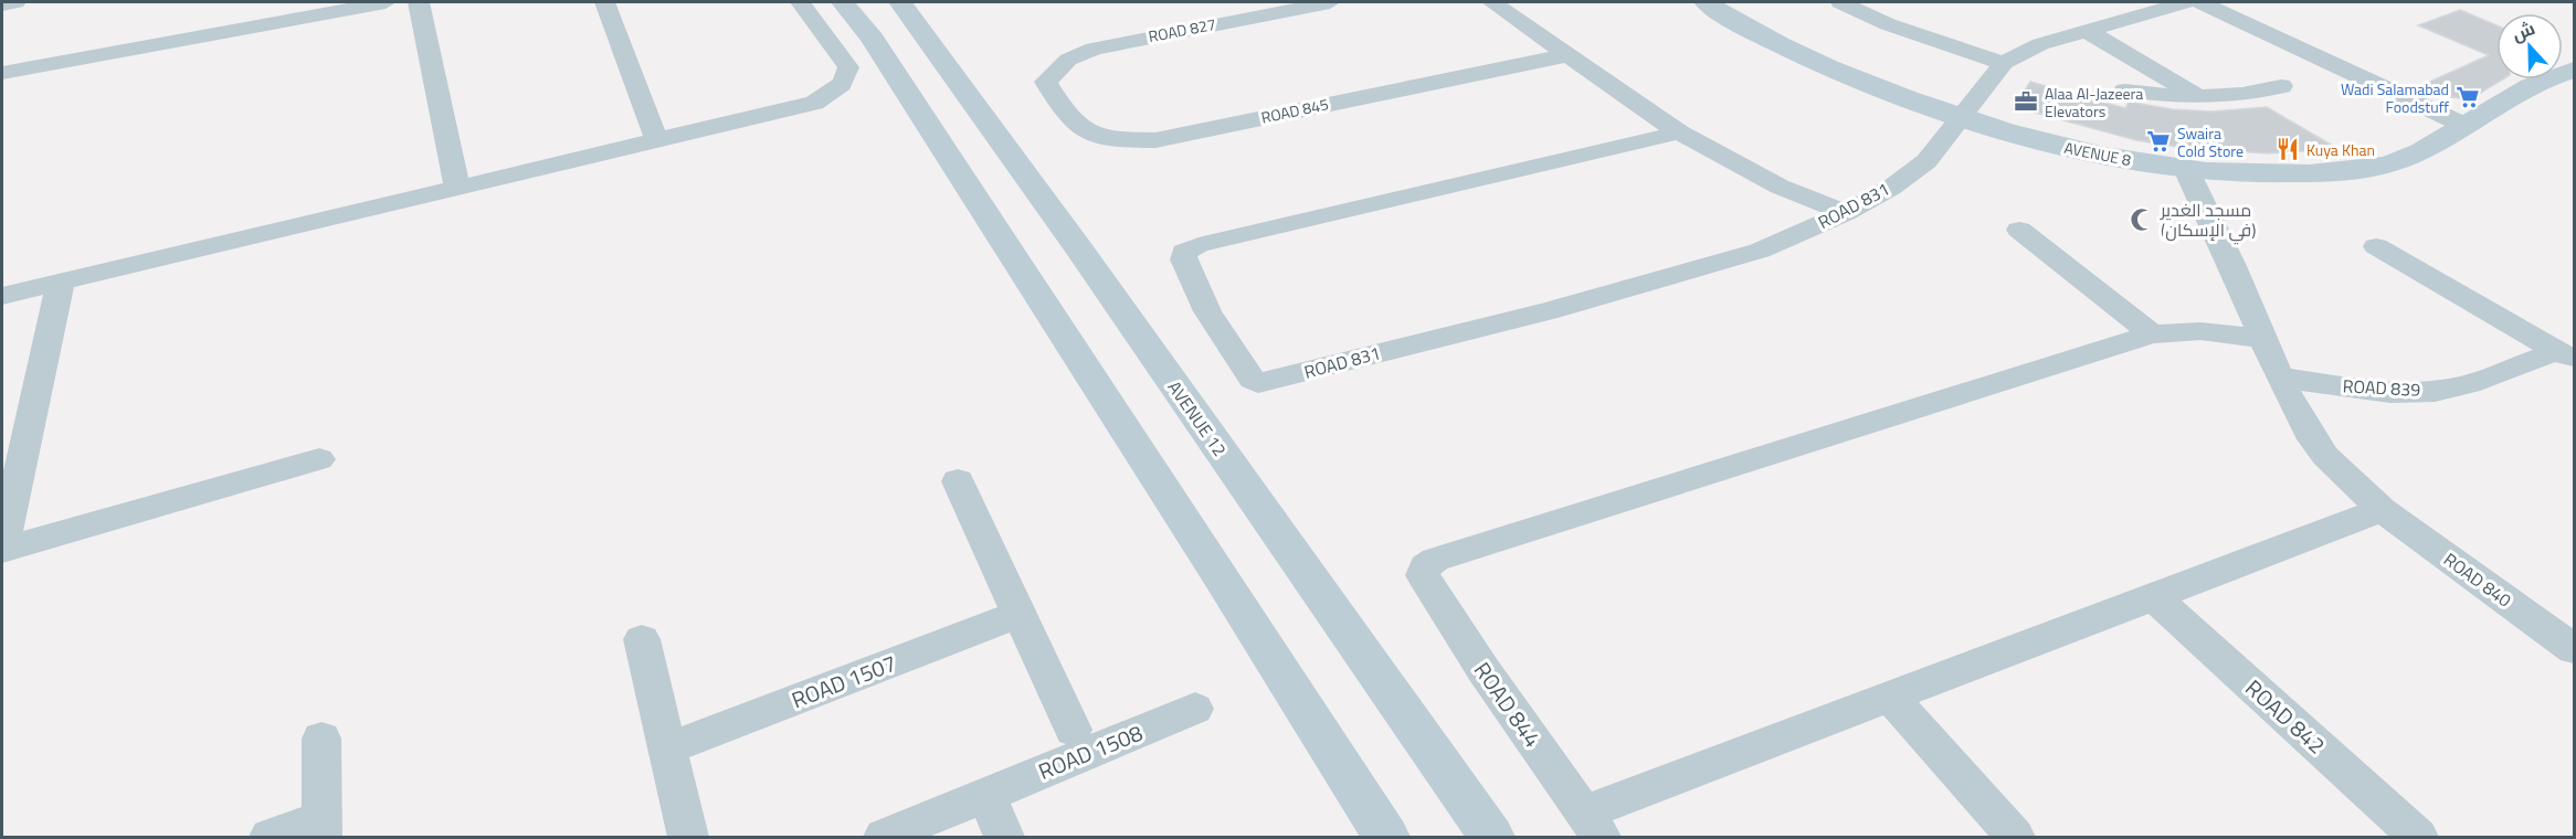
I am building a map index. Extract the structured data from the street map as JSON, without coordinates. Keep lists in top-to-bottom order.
{
  "streets": {
    "street": [
      "ROAD 827",
      "ROAD 845",
      "AVENUE 8",
      "ROAD 831",
      "ROAD 839",
      "AVENUE 12",
      "ROAD 840",
      "ROAD 1507",
      "ROAD 844",
      "ROAD 842",
      "ROAD 1508"
    ]
  },
  "crossings": [
    ["ROAD 827", "ROAD 845"],
    ["AVENUE 8", "ROAD 831"],
    ["AVENUE 8", "ROAD 840"],
    ["ROAD 839", "ROAD 840"]
  ],
  "places": {
    "supermarket": ["Wadi Salamabad Foodstuff", "Swaira Cold Store"],
    "office": ["Alaa Al-Jazeera Elevators"],
    "restaurant": ["Kuya Khan"],
    "mosque": ["مسجد الغدير (في الإسكان)"]
  },
  "north": "top"
}
